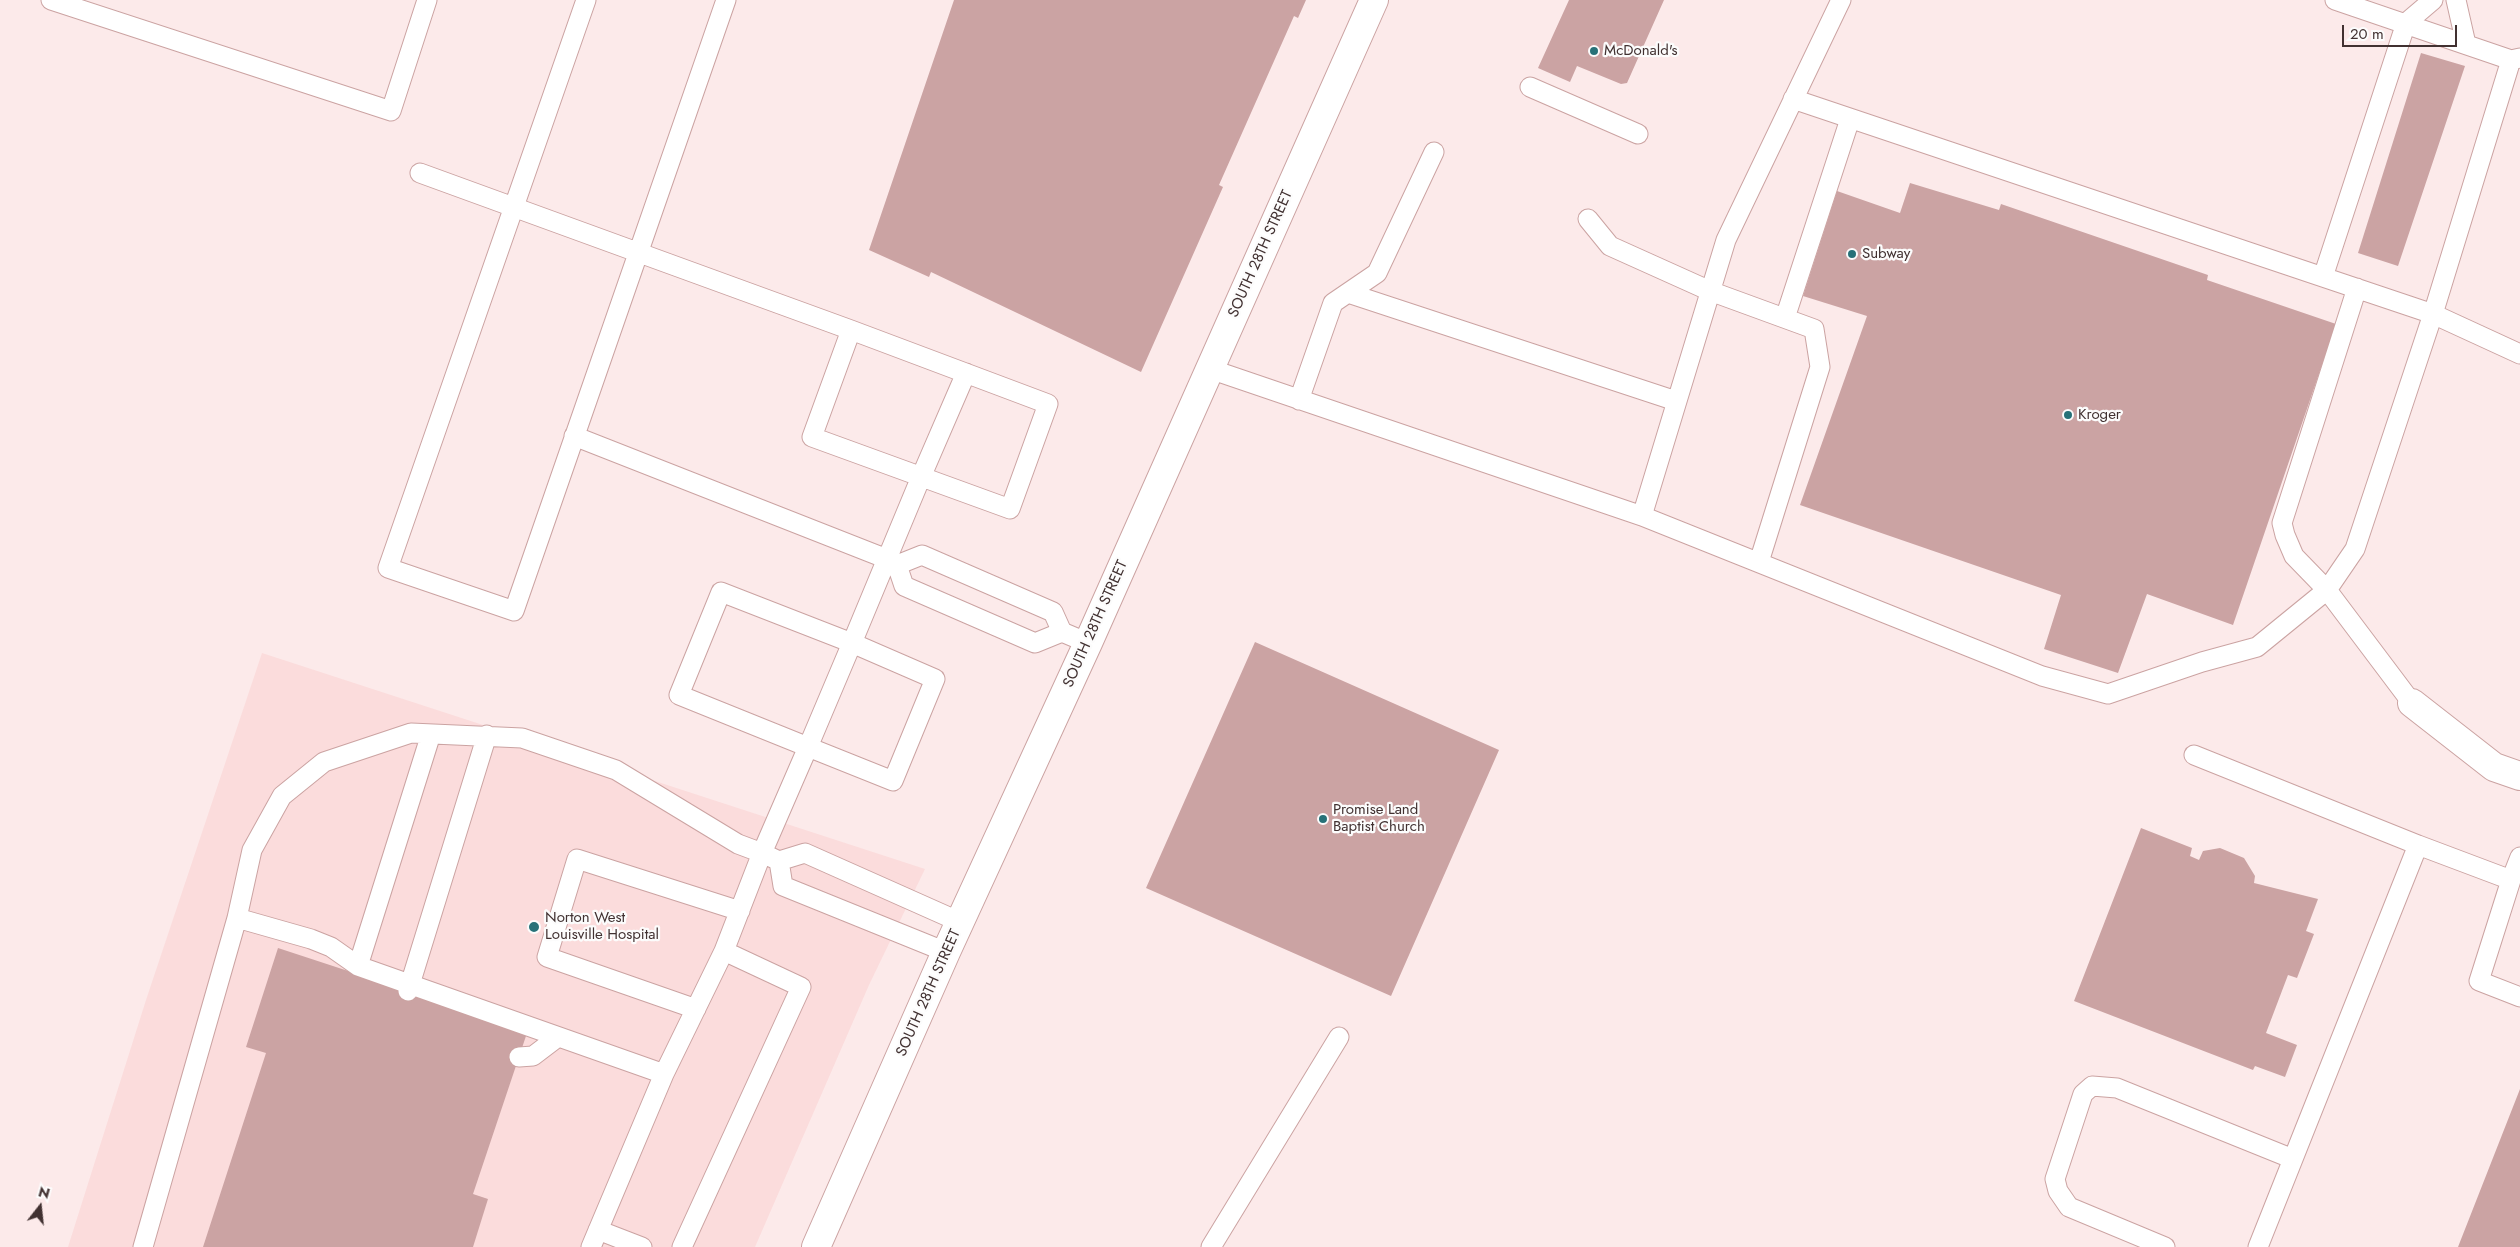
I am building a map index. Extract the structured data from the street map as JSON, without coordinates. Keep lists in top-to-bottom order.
{
  "streets": {
    "street": ["SOUTH 28TH STREET"]
  },
  "places": [
    "McDonald's",
    "Subway",
    "Kroger",
    "Promise Land Baptist Church",
    "Norton West Louisville Hospital"
  ],
  "scale_bar": "20 m",
  "north": "top"
}
